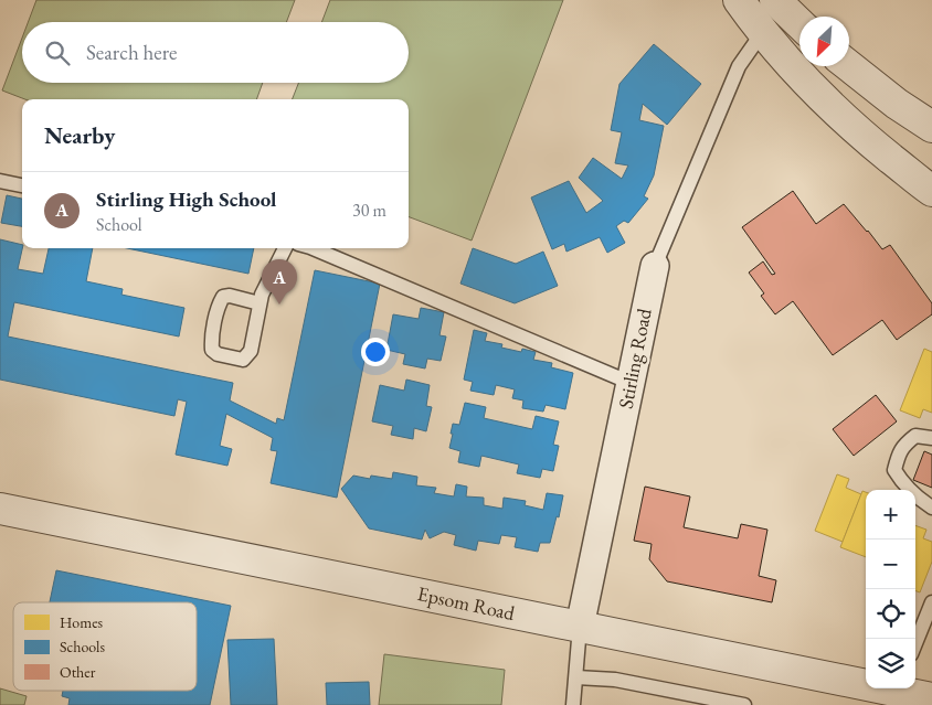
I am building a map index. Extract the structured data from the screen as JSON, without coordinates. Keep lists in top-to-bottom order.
{
  "streets": {
    "street": ["Stirling Road", "Epsom Road"]
  },
  "crossings": [
    ["Stirling Road", "Epsom Road"]
  ],
  "legend": ["Homes", "Schools", "Other"],
  "north": "bottom left",
  "page": {
    "search": "Search here",
    "heading": "Nearby",
    "list": [
      {
        "mark": "A",
        "name": "Stirling High School",
        "note": "School",
        "value": "30 m"
      }
    ],
    "pins": "A",
    "map_buttons": ["+", "−"]
  }
}
